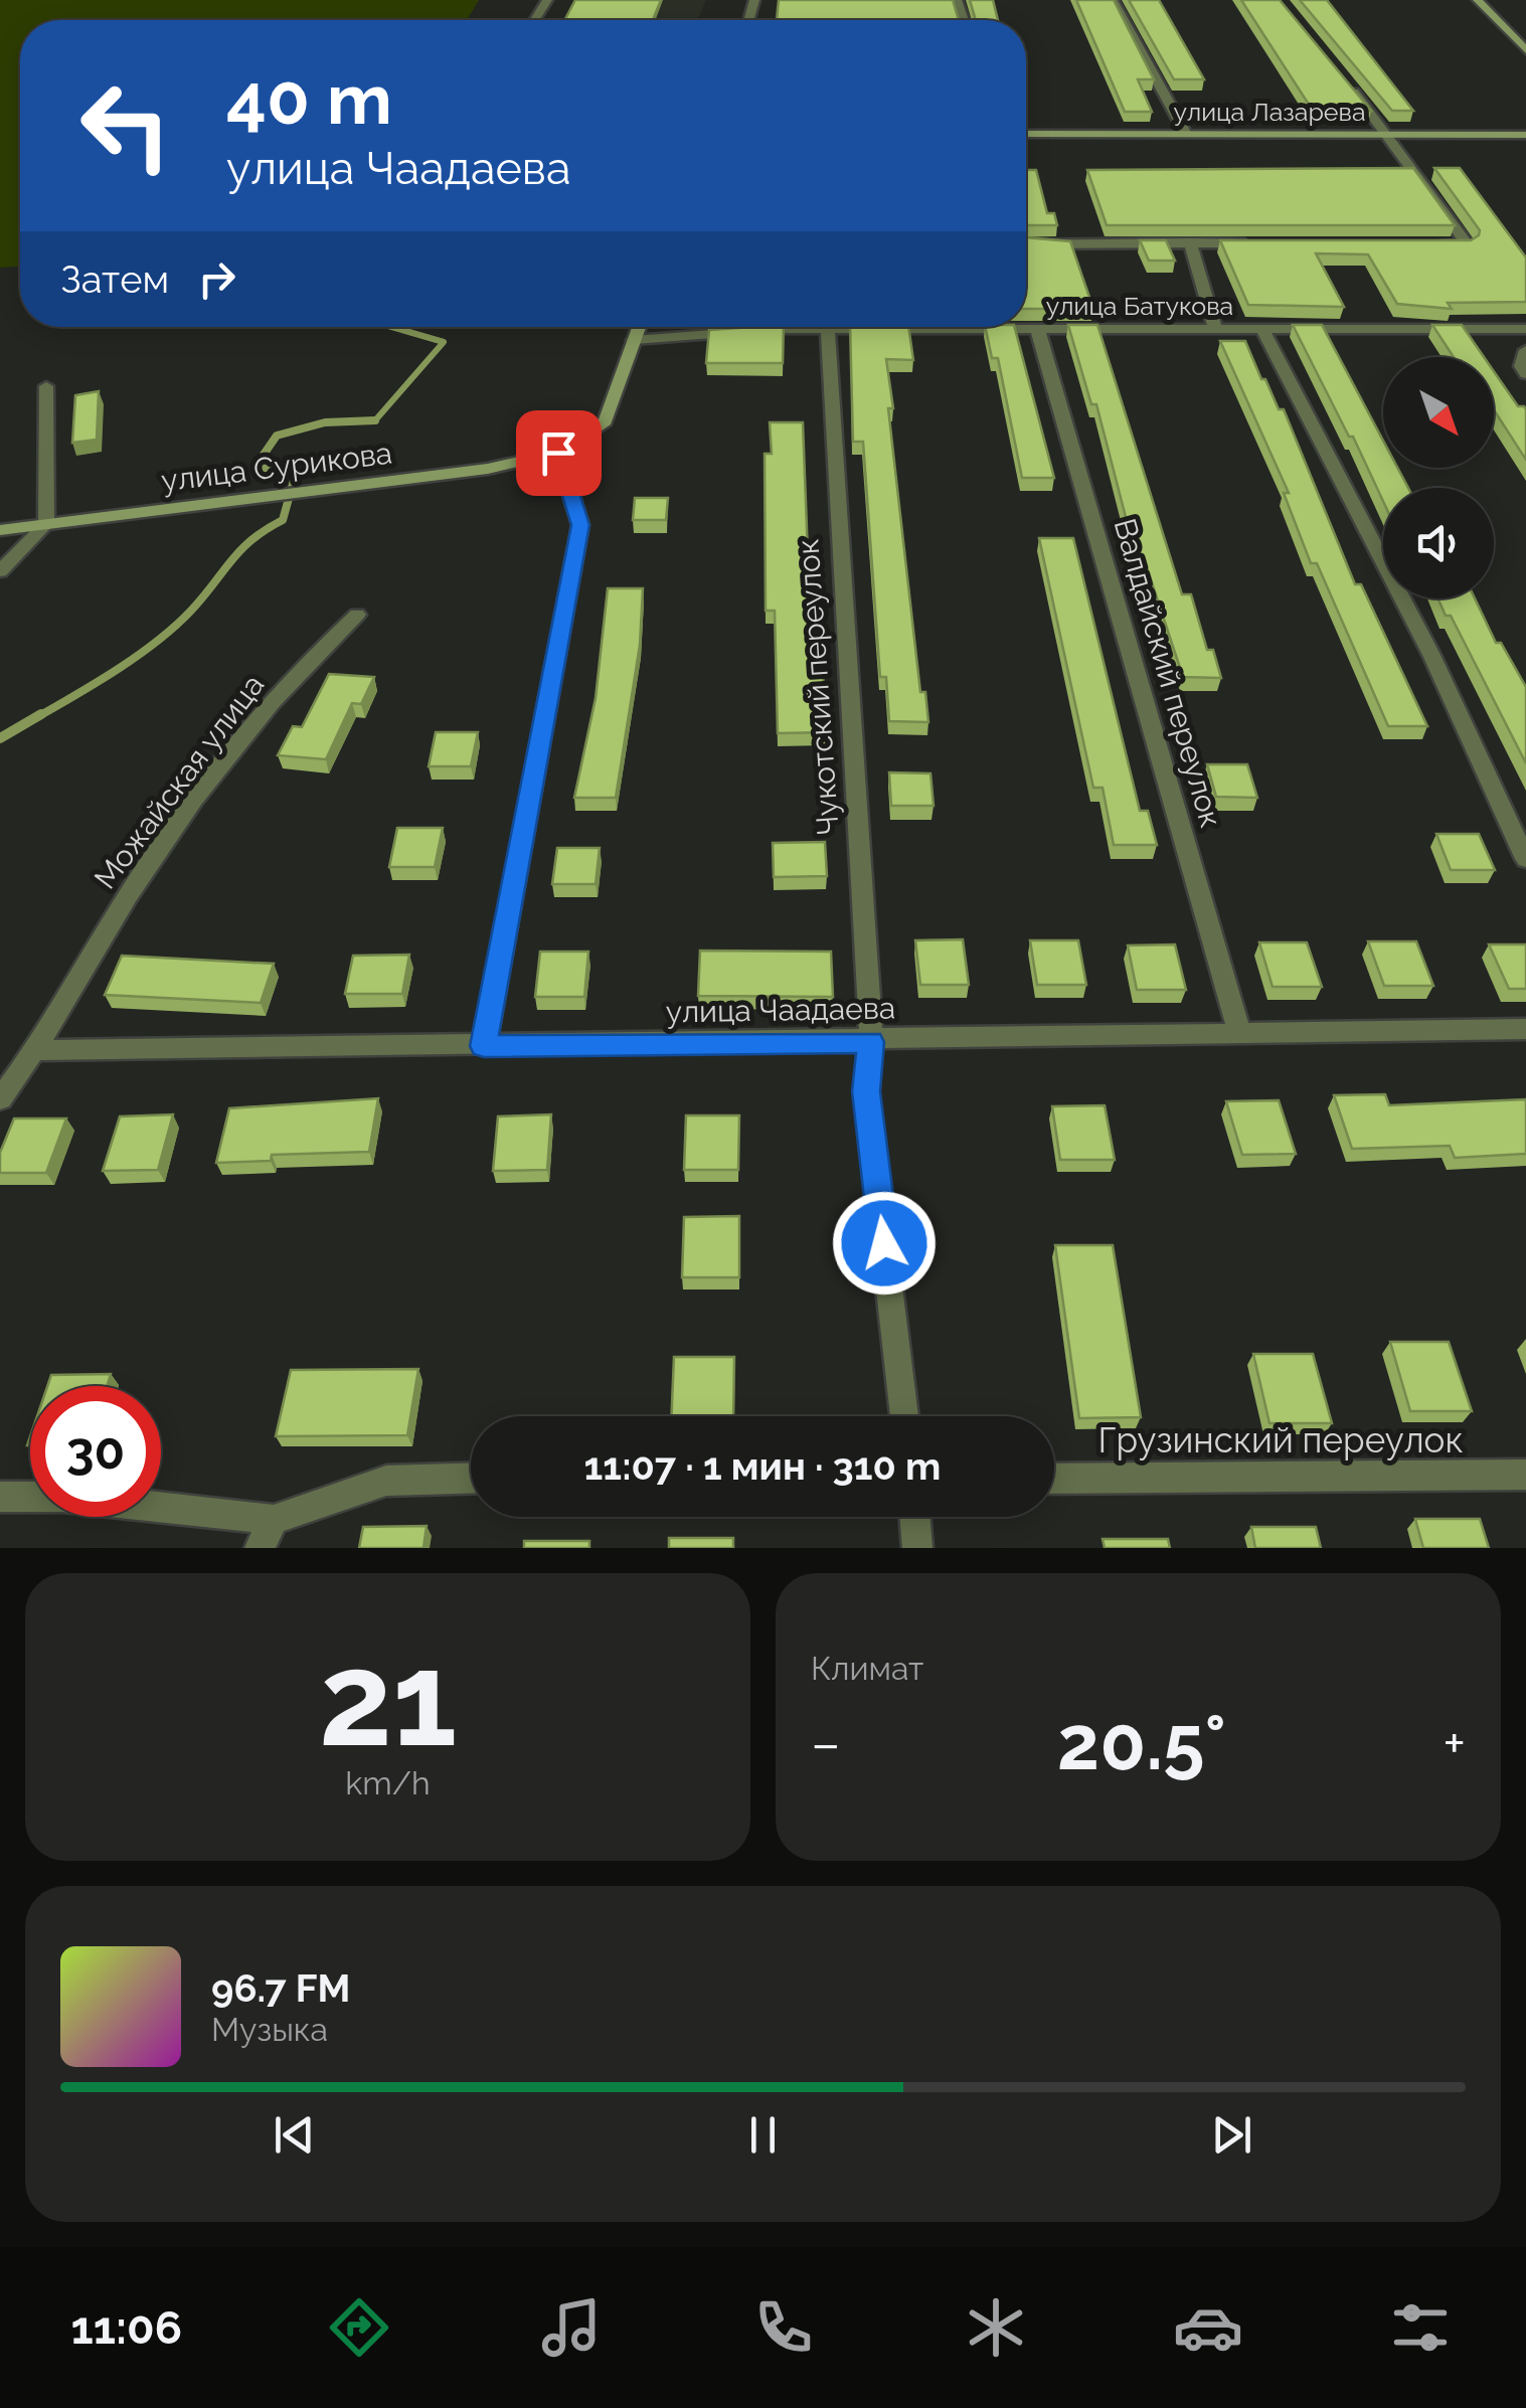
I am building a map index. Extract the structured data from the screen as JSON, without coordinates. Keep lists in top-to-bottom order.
{
  "streets": {
    "main road": ["улица Лазарева", "улица Сурикова"],
    "street": [
      "улица Батукова",
      "Валдайский переулок",
      "Чукотский переулок",
      "Можайская улица",
      "улица Чаадаева",
      "Грузинский переулок"
    ]
  },
  "crossings": [
    ["улица Батукова", "улица Сурикова"],
    ["улица Батукова", "Валдайский переулок"],
    ["улица Батукова", "Чукотский переулок"],
    ["Валдайский переулок", "улица Чаадаева"],
    ["Чукотский переулок", "улица Чаадаева"],
    ["Можайская улица", "улица Чаадаева"]
  ],
  "north": "bottom right",
  "page": {
    "turn": ["40 m", "улица Чаадаева"],
    "then": "Затем",
    "limit": "30",
    "trip": "11:07 · 1 мин · 310 m",
    "tile": [
      ["21", "km/h"],
      "Климат"
    ],
    "heat": ["−", "20.5°", "+"],
    "song": ["96.7 FM", "Музыка"],
    "tabs": "11:06"
  }
}
